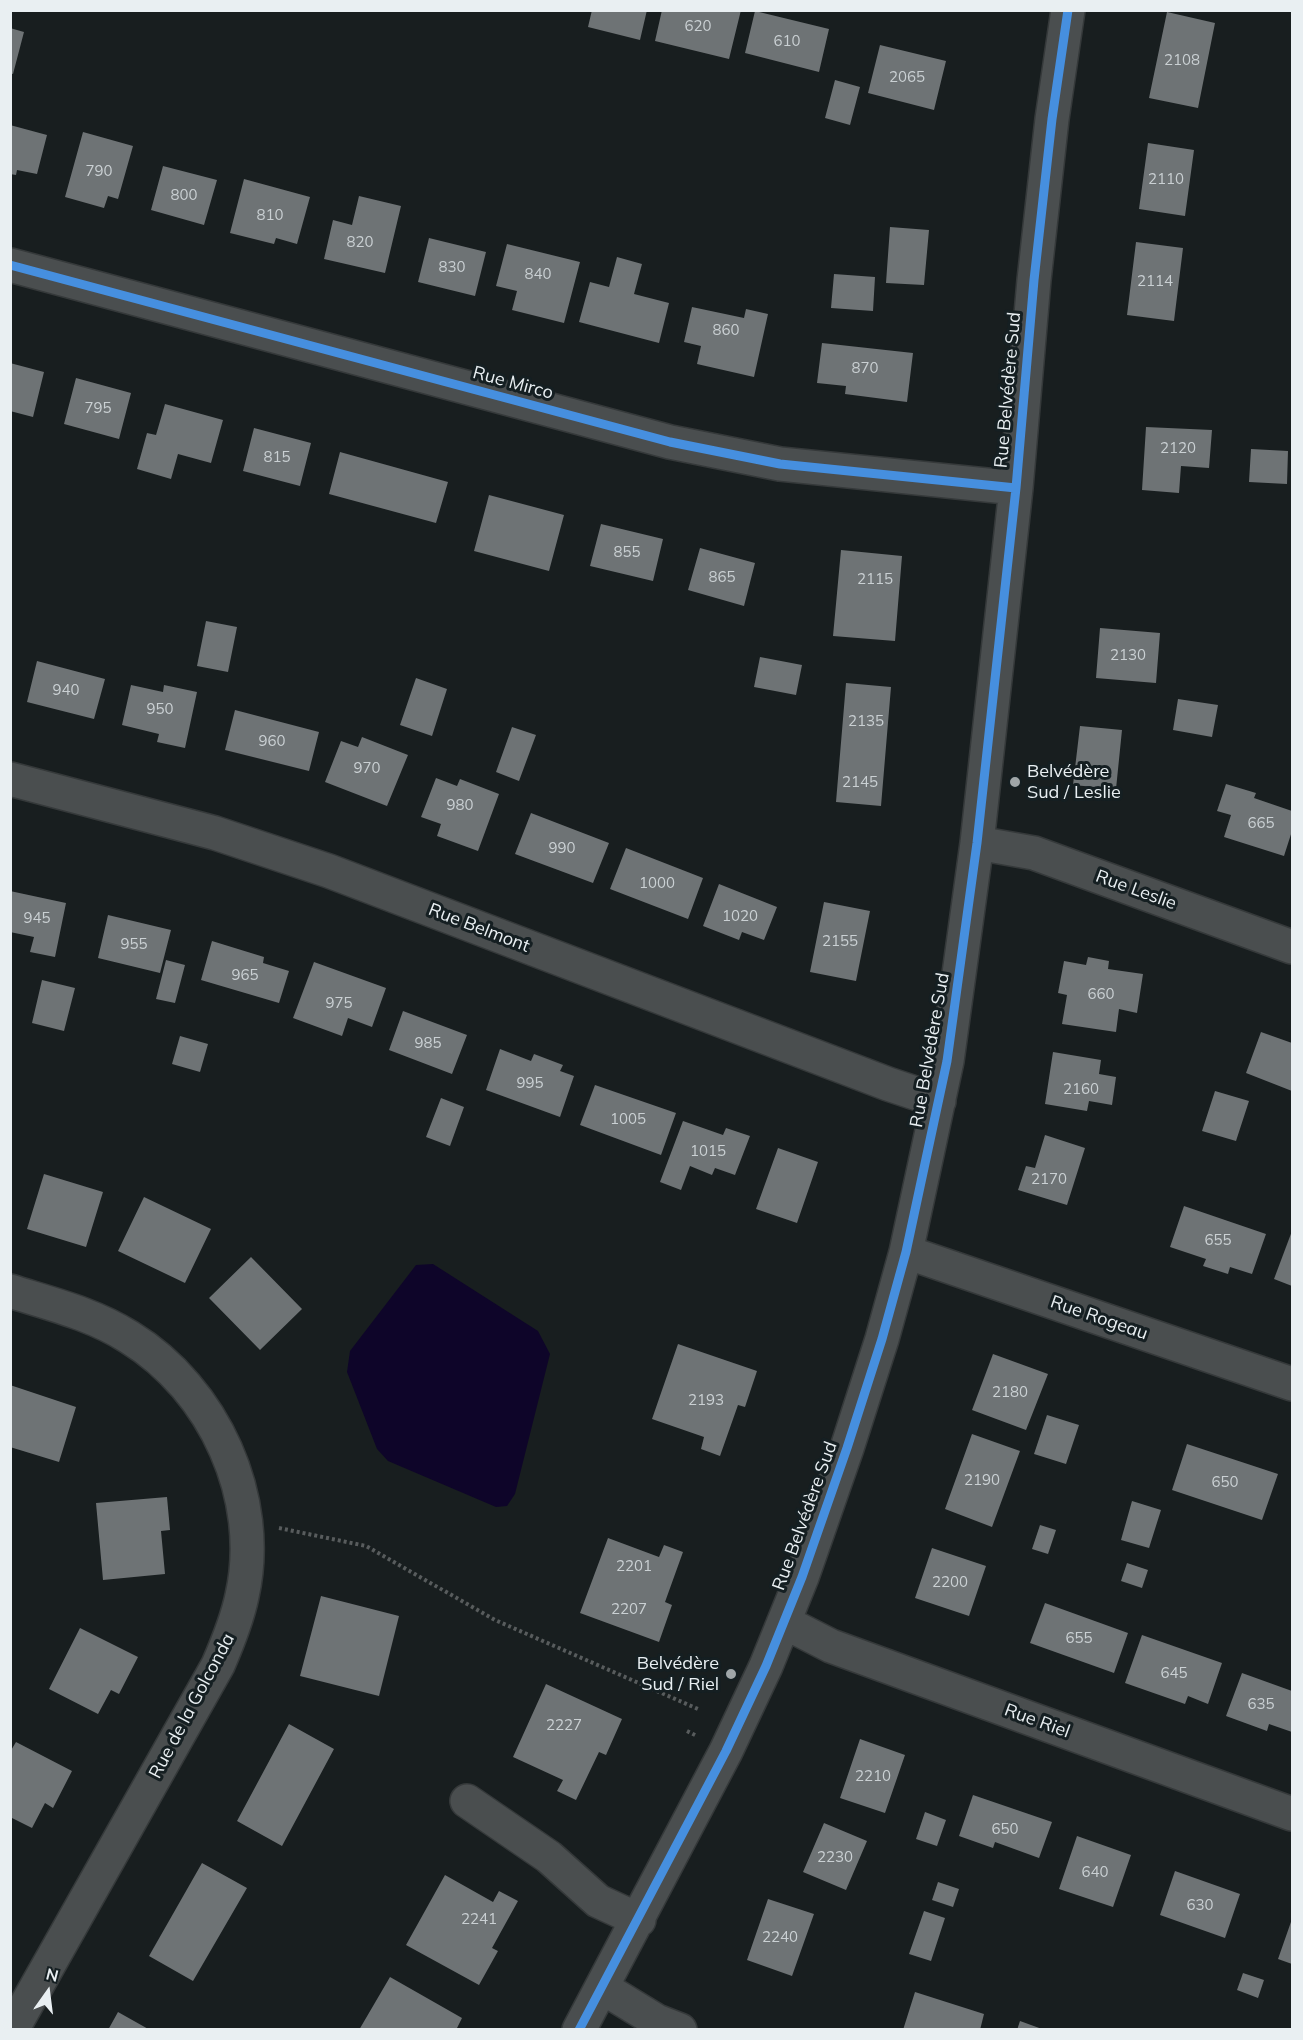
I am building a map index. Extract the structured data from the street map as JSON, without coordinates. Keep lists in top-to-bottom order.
{
  "streets": {
    "street": [
      "Rue Mirco",
      "Rue Belvédère Sud",
      "Rue Leslie",
      "Rue Belmont",
      "Rue Rogeau",
      "Rue de la Golconda",
      "Rue Riel"
    ]
  },
  "crossings": [
    ["Rue Mirco", "Rue Belvédère Sud"],
    ["Rue Belvédère Sud", "Rue Leslie"],
    ["Rue Belvédère Sud", "Rue Belmont"],
    ["Rue Belvédère Sud", "Rue Rogeau"],
    ["Rue Belvédère Sud", "Rue Riel"]
  ],
  "places": ["Belvédère Sud / Leslie", "Belvédère Sud / Riel"],
  "house_numbers": [
    "620",
    "610",
    "2108",
    "2065",
    "790",
    "2110",
    "800",
    "810",
    "820",
    "830",
    "840",
    "2114",
    "860",
    "870",
    "795",
    "2120",
    "815",
    "855",
    "865",
    "2115",
    "2130",
    "940",
    "950",
    "2135",
    "960",
    "970",
    "2145",
    "980",
    "665",
    "990",
    "1000",
    "1020",
    "945",
    "2155",
    "955",
    "965",
    "660",
    "975",
    "985",
    "995",
    "2160",
    "1005",
    "1015",
    "2170",
    "655",
    "2180",
    "2193",
    "2190",
    "650",
    "2201",
    "2200",
    "2207",
    "655",
    "645",
    "635",
    "2227",
    "2210",
    "650",
    "2230",
    "640",
    "630",
    "2241",
    "2240"
  ],
  "north": "top"
}
